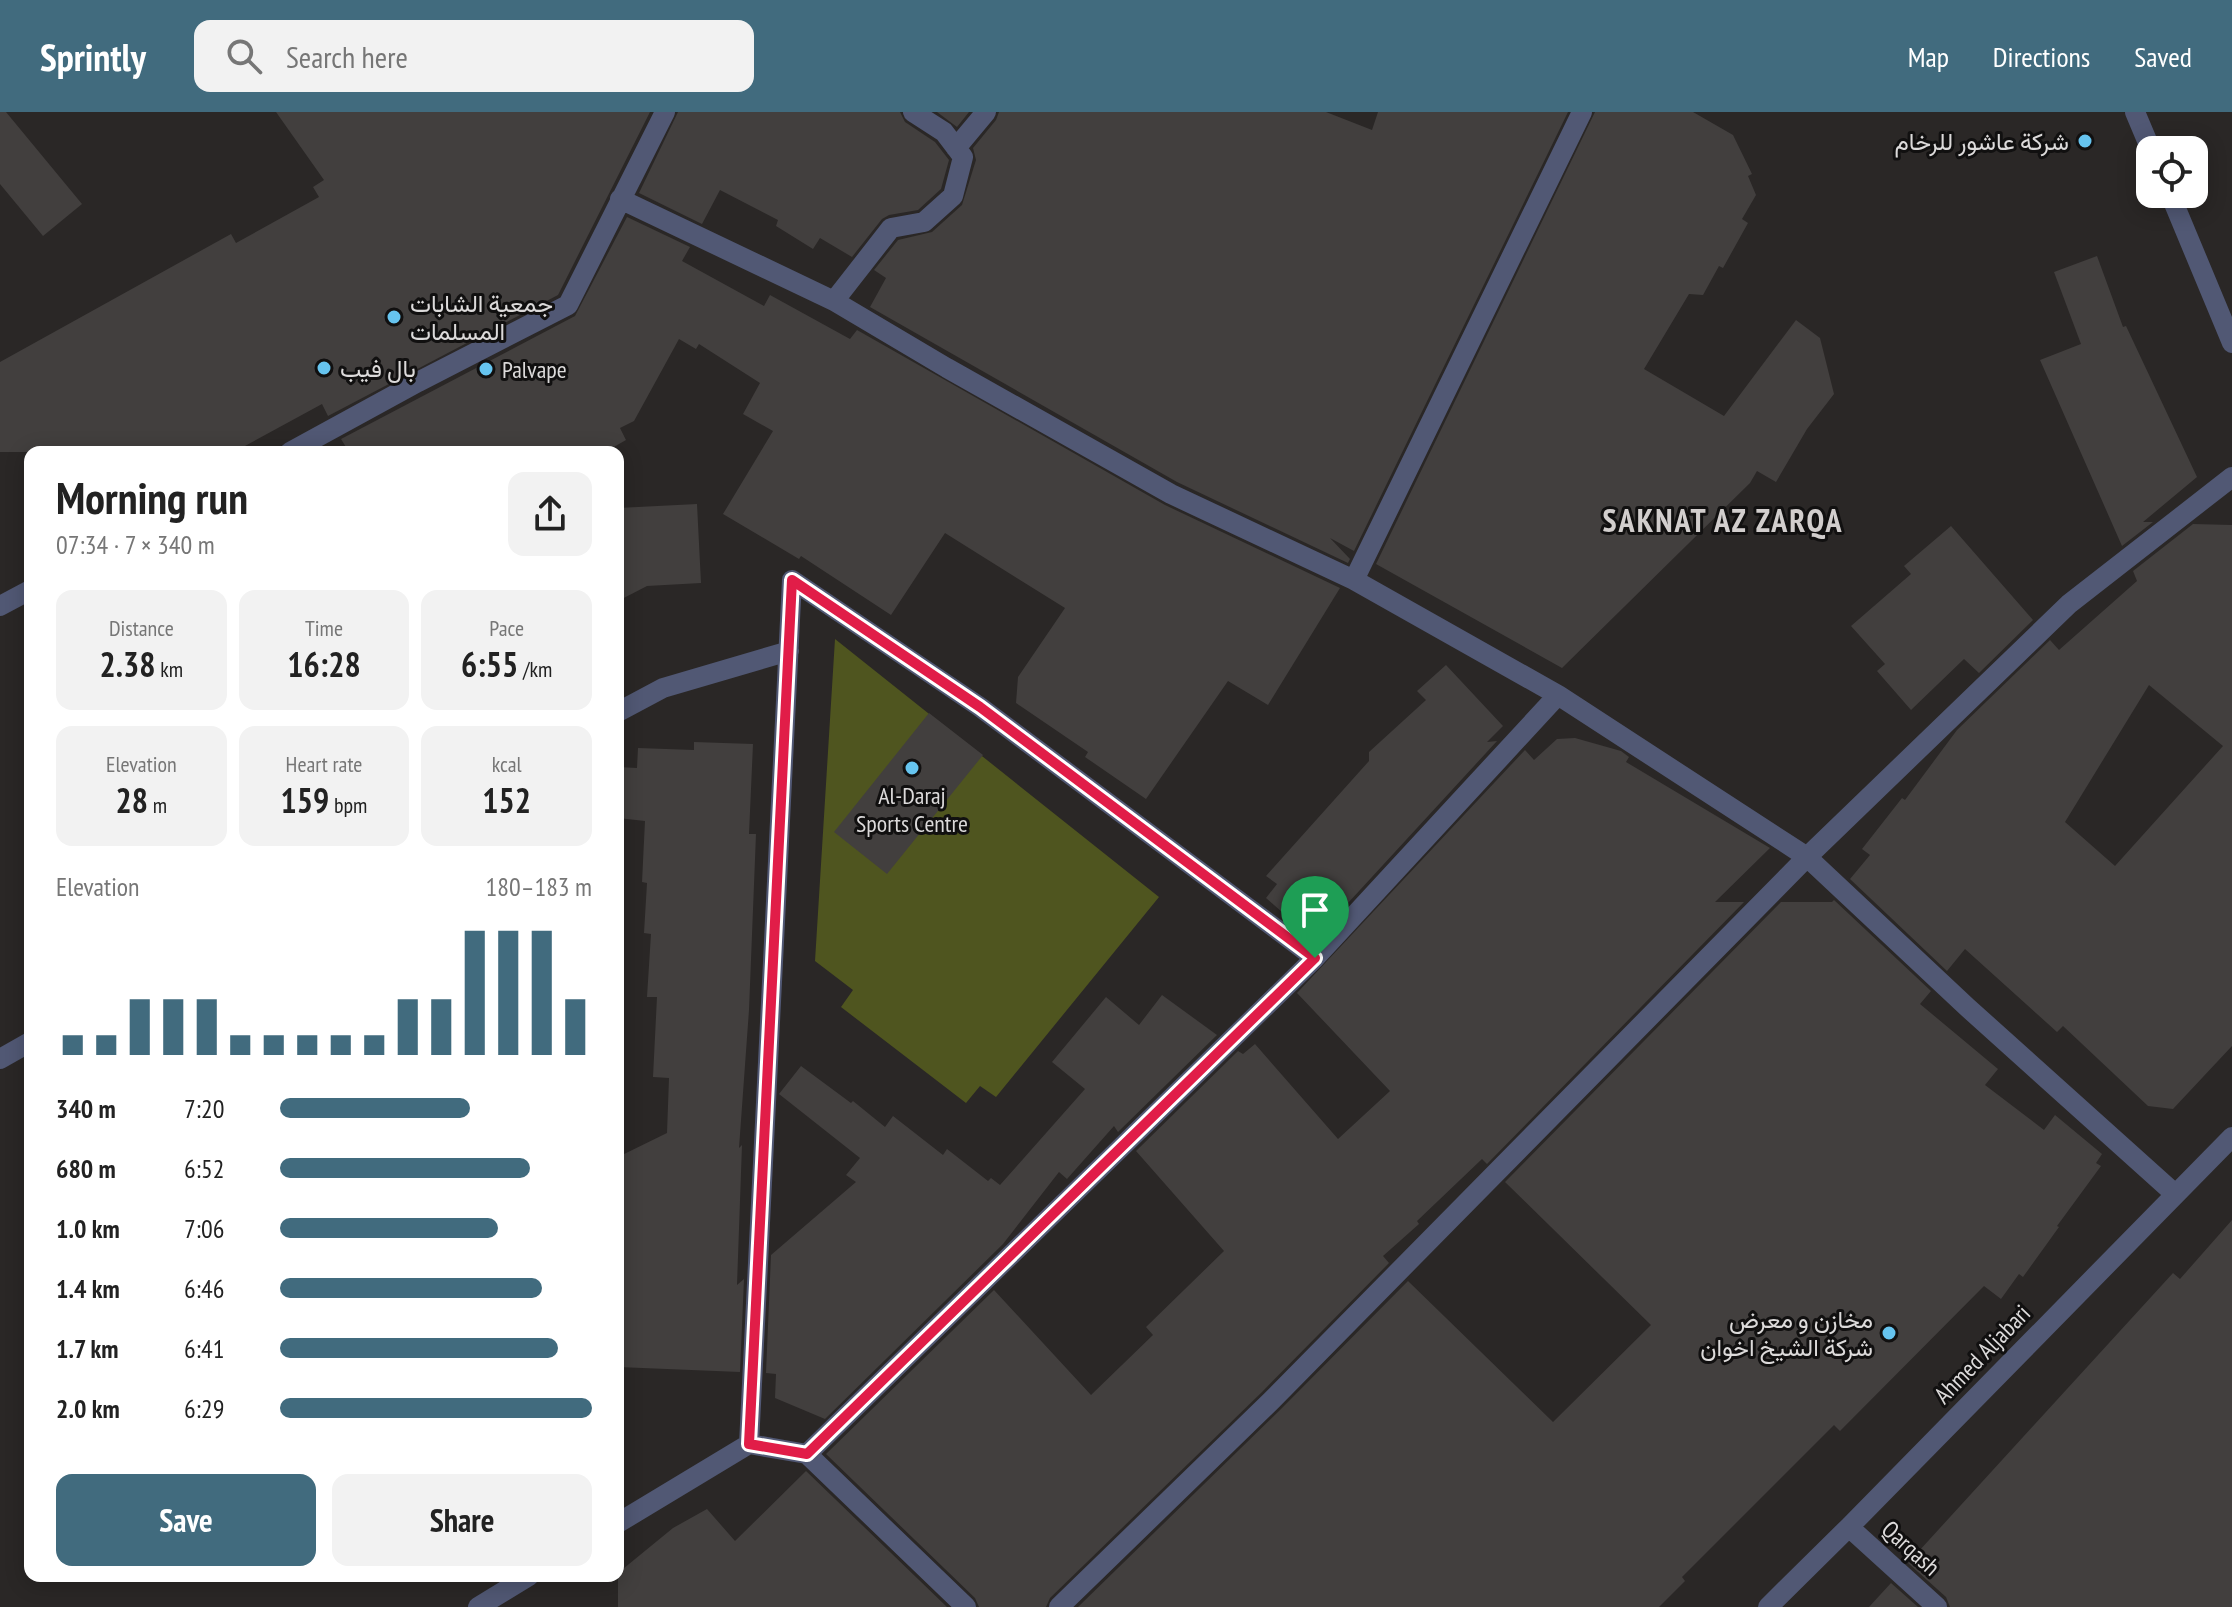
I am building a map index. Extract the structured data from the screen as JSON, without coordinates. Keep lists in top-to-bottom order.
{
  "streets": {
    "street": ["Ahmed Aljabari", "Qarqash"]
  },
  "crossings": [
    ["Ahmed Aljabari", "Qarqash"]
  ],
  "districts": ["SAKNAT AZ ZARQA"],
  "places": [
    "شركة عاشور للرخام",
    "جمعية الشابات المسلمات",
    "بال فيب",
    "Palvape",
    "Al-Daraj Sports Centre",
    "مخازن و معرض شركة الشيخ اخوان"
  ],
  "page": {
    "header": "Sprintly",
    "search": "Search here",
    "nav": ["Map", "Directions", "Saved"],
    "heading": ["Morning run", "07:34 · 7 × 340 m"],
    "stats": [
      ["Distance", "2.38 km"],
      ["Time", "16:28"],
      ["Pace", "6:55 /km"],
      ["Elevation", "28 m"],
      ["Heart rate", "159 bpm"],
      ["kcal", "152"]
    ],
    "chart": ["Elevation", "180–183 m"],
    "list": [
      {
        "name": "340 m",
        "note": "7:20"
      },
      {
        "name": "680 m",
        "note": "6:52"
      },
      {
        "name": "1.0 km",
        "note": "7:06"
      },
      {
        "name": "1.4 km",
        "note": "6:46"
      },
      {
        "name": "1.7 km",
        "note": "6:41"
      },
      {
        "name": "2.0 km",
        "note": "6:29"
      }
    ],
    "buttons": ["Save", "Share"]
  }
}
